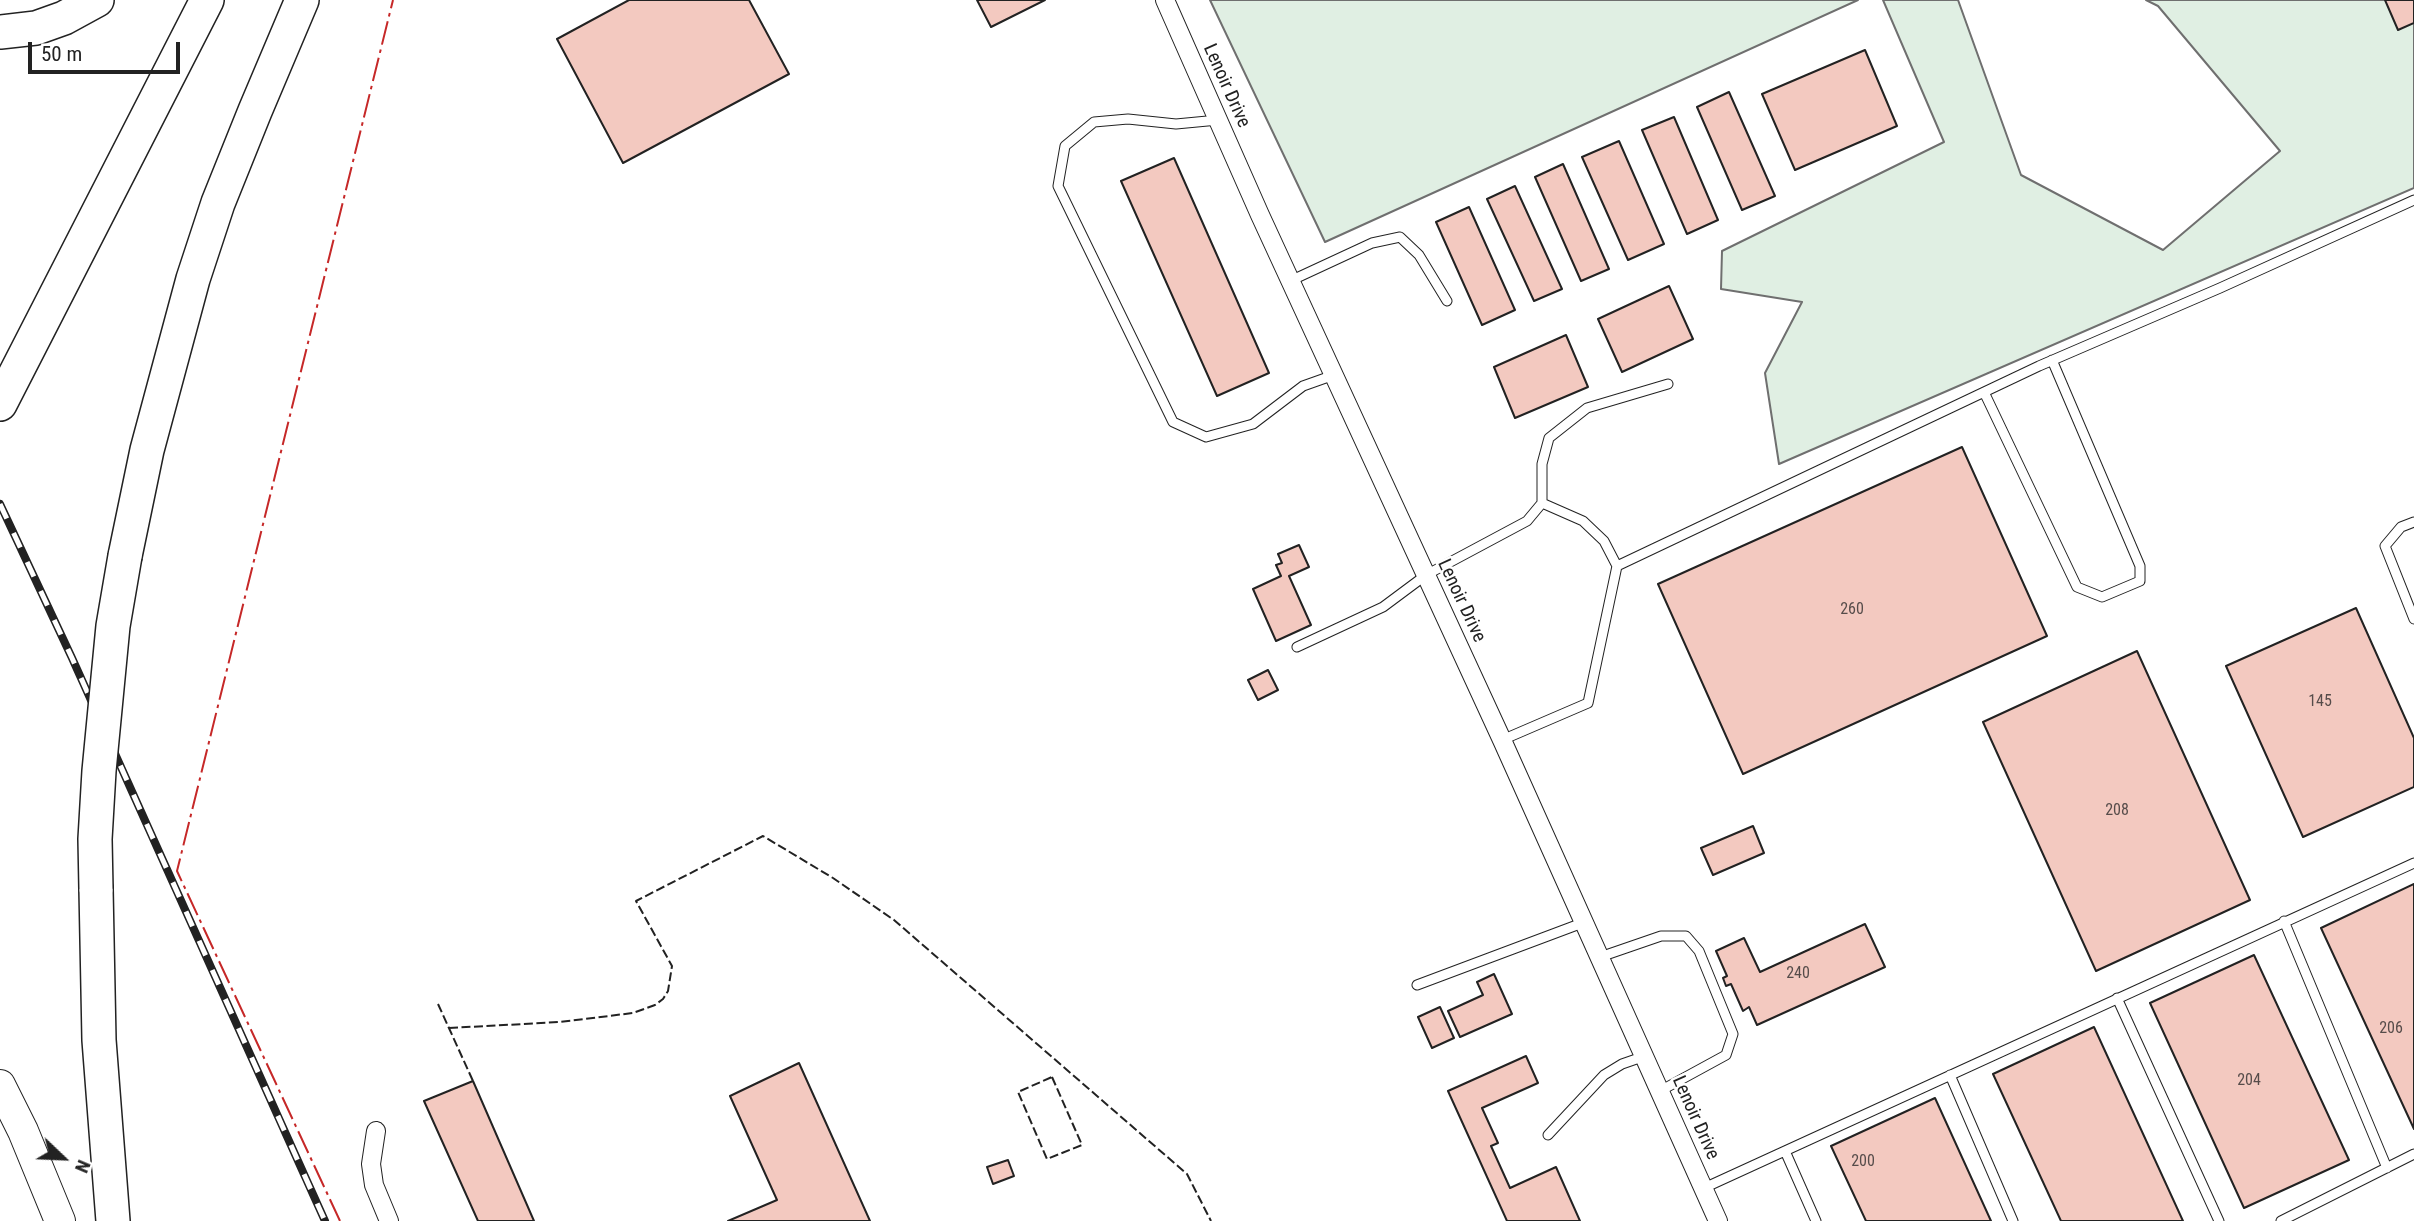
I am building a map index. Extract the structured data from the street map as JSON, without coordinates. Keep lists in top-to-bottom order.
{
  "streets": {
    "street": ["Lenoir Drive"]
  },
  "house_numbers": [
    "260",
    "145",
    "208",
    "240",
    "206",
    "204",
    "200"
  ],
  "scale_bar": "50 m",
  "north": "bottom right"
}
